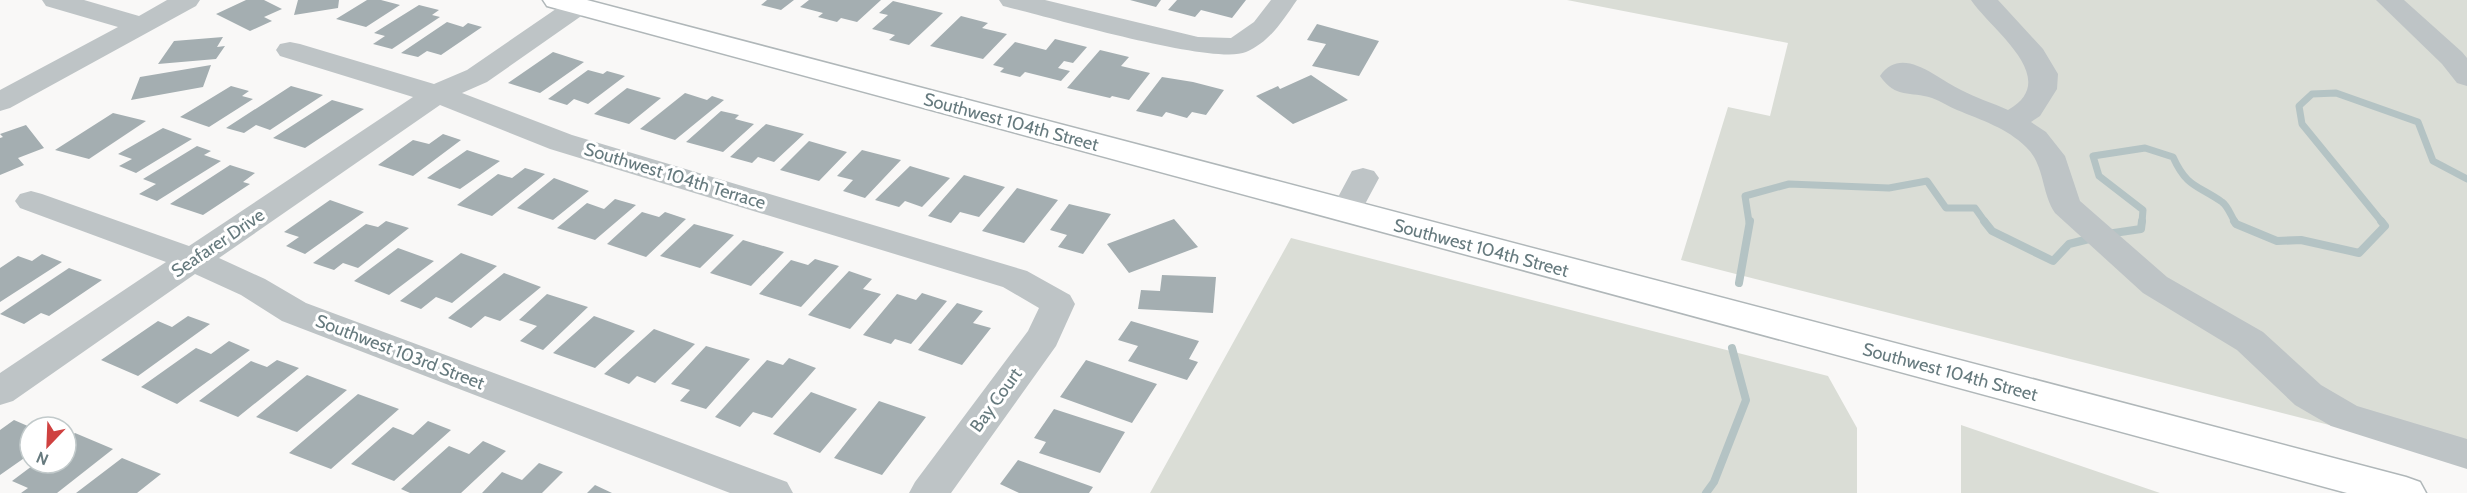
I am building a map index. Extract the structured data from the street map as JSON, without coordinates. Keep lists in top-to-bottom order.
{
  "streets": {
    "main road": ["Southwest 104th Street"],
    "street": [
      "Southwest 104th Terrace",
      "Seafarer Drive",
      "Southwest 103rd Street",
      "Bay Court"
    ]
  },
  "crossings": [
    ["Southwest 104th Street", "Seafarer Drive"],
    ["Southwest 104th Terrace", "Seafarer Drive"],
    ["Southwest 104th Terrace", "Bay Court"],
    ["Seafarer Drive", "Southwest 103rd Street"]
  ],
  "north": "bottom left"
}
